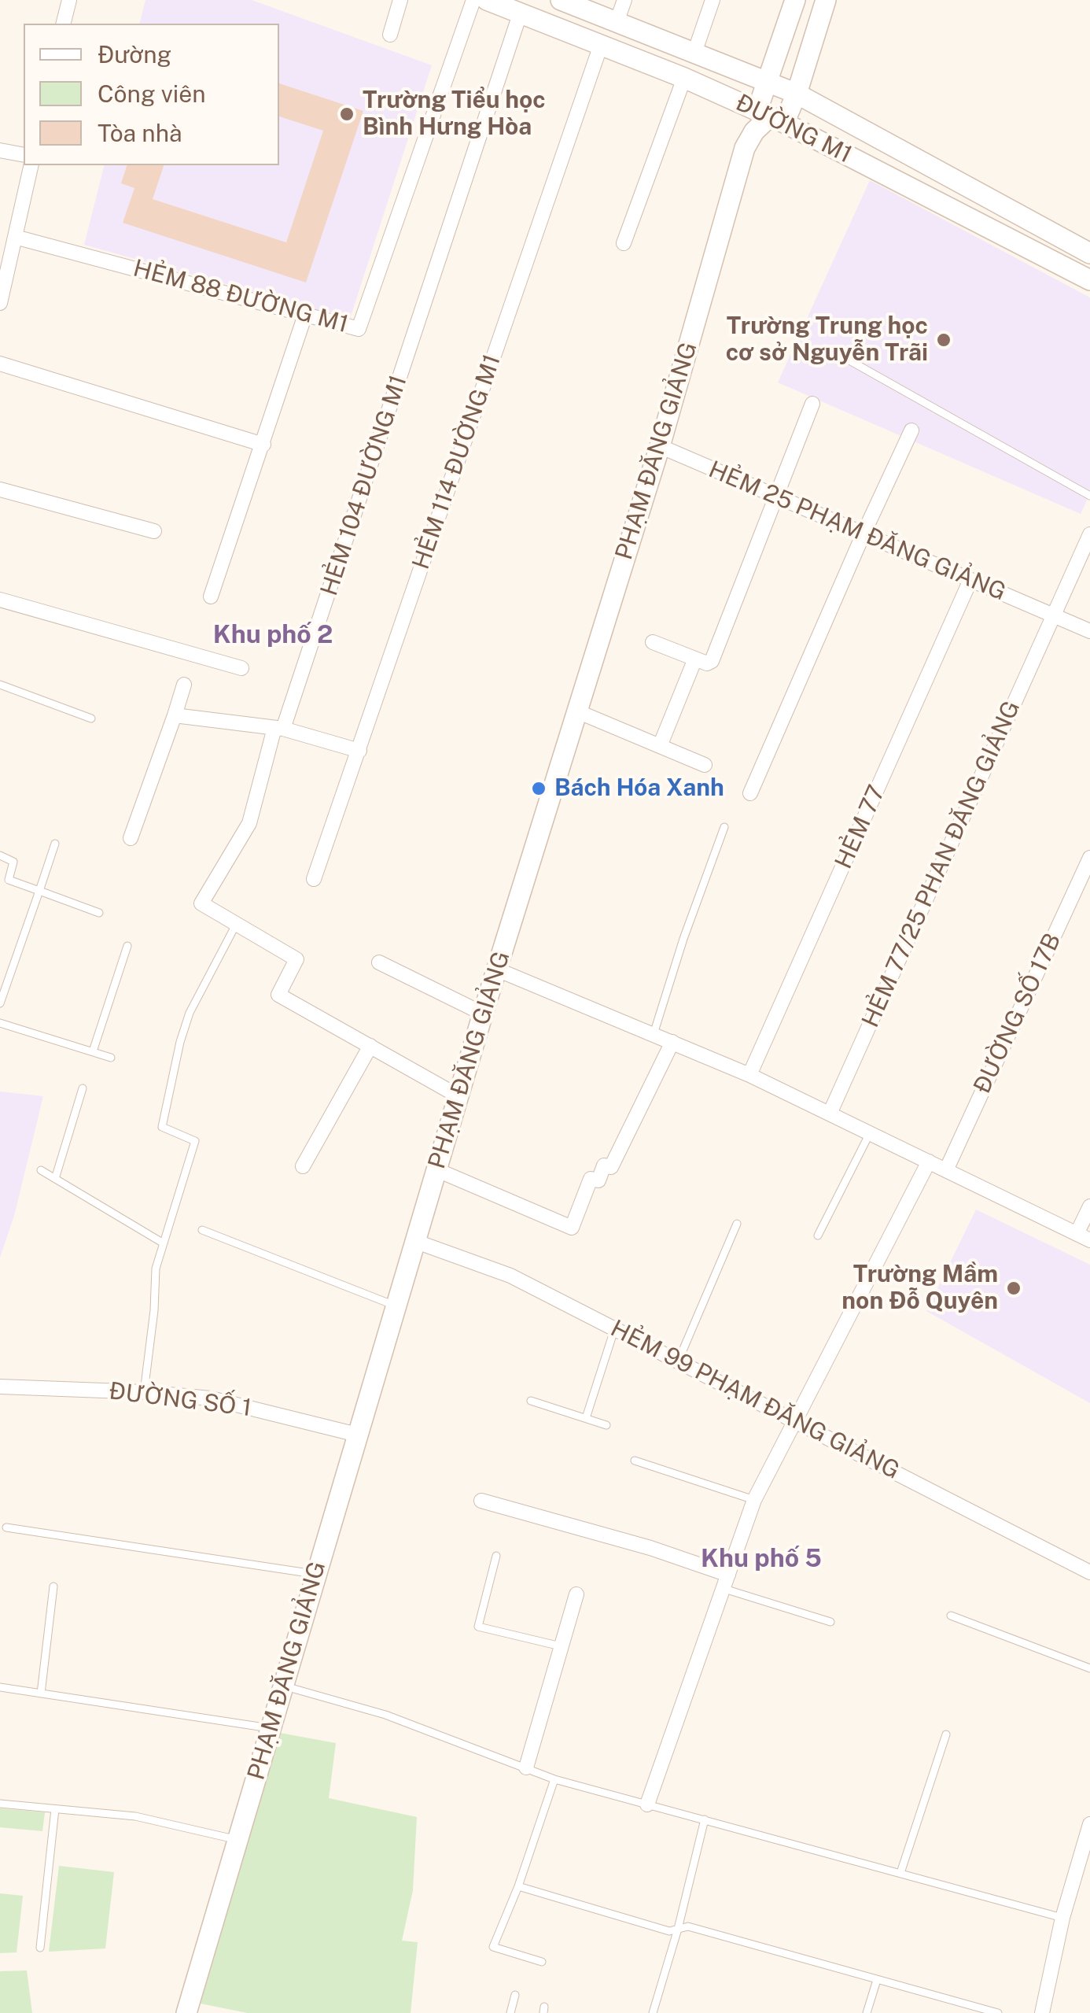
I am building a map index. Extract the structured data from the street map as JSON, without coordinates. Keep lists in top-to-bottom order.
{
  "streets": {
    "street": [
      "ĐƯỜNG M1",
      "HẺM 88 ĐƯỜNG M1",
      "PHẠM ĐĂNG GIẢNG",
      "HẺM 114 ĐƯỜNG M1",
      "HẺM 104 ĐƯỜNG M1",
      "HẺM 25 PHẠM ĐĂNG GIẢNG",
      "HẺM 77",
      "HẺM 77/25 PHAN ĐĂNG GIẢNG",
      "ĐƯỜNG SỐ 17B",
      "ĐƯỜNG SỐ 1",
      "HẺM 99 PHẠM ĐĂNG GIẢNG"
    ]
  },
  "crossings": [
    ["ĐƯỜNG M1", "PHẠM ĐĂNG GIẢNG"],
    ["ĐƯỜNG M1", "HẺM 114 ĐƯỜNG M1"],
    ["ĐƯỜNG M1", "HẺM 104 ĐƯỜNG M1"],
    ["PHẠM ĐĂNG GIẢNG", "HẺM 25 PHẠM ĐĂNG GIẢNG"],
    ["PHẠM ĐĂNG GIẢNG", "ĐƯỜNG SỐ 1"],
    ["PHẠM ĐĂNG GIẢNG", "HẺM 99 PHẠM ĐĂNG GIẢNG"],
    ["HẺM 25 PHẠM ĐĂNG GIẢNG", "HẺM 77"],
    ["HẺM 25 PHẠM ĐĂNG GIẢNG", "HẺM 77/25 PHAN ĐĂNG GIẢNG"]
  ],
  "districts": ["Khu phố 2", "Khu phố 5"],
  "places": [
    "Trường Tiểu học Bình Hưng Hòa",
    "Trường Trung học cơ sở Nguyễn Trãi",
    "Bách Hóa Xanh",
    "Trường Mầm non Đỗ Quyên"
  ],
  "legend": ["Đường", "Công viên", "Tòa nhà"]
}
